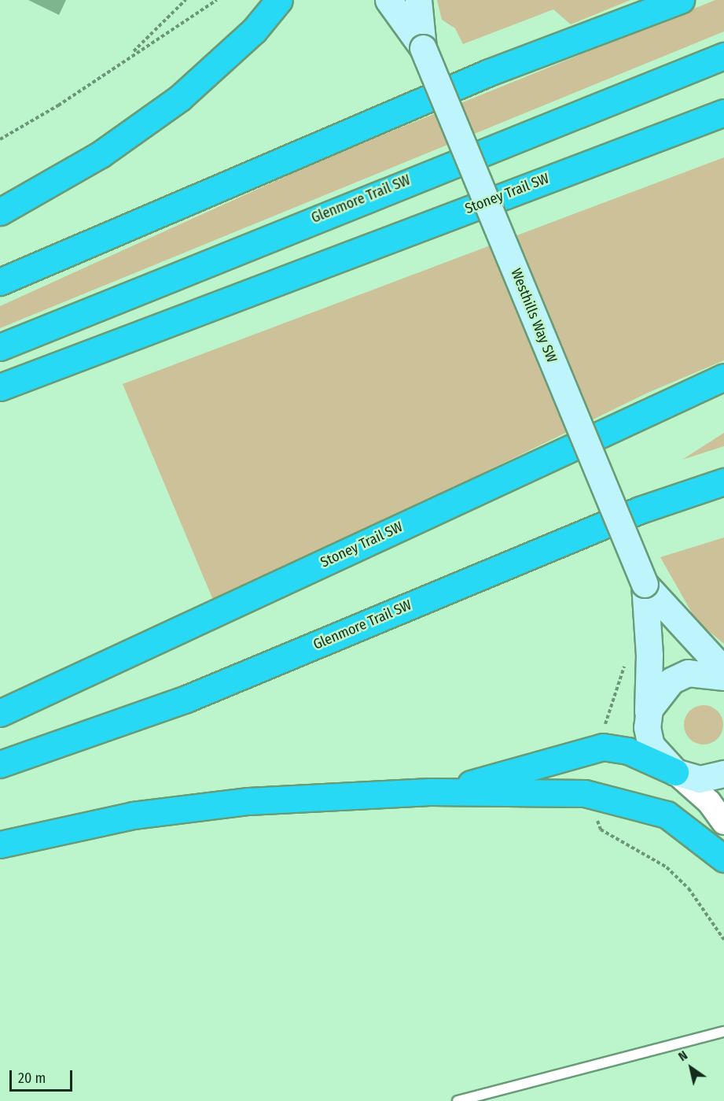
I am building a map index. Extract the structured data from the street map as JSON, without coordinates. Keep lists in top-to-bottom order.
{
  "streets": {
    "highway": ["Stoney Trail SW", "Glenmore Trail SW"],
    "main road": ["Westhills Way SW"]
  },
  "scale_bar": "20 m",
  "north": "top left"
}
